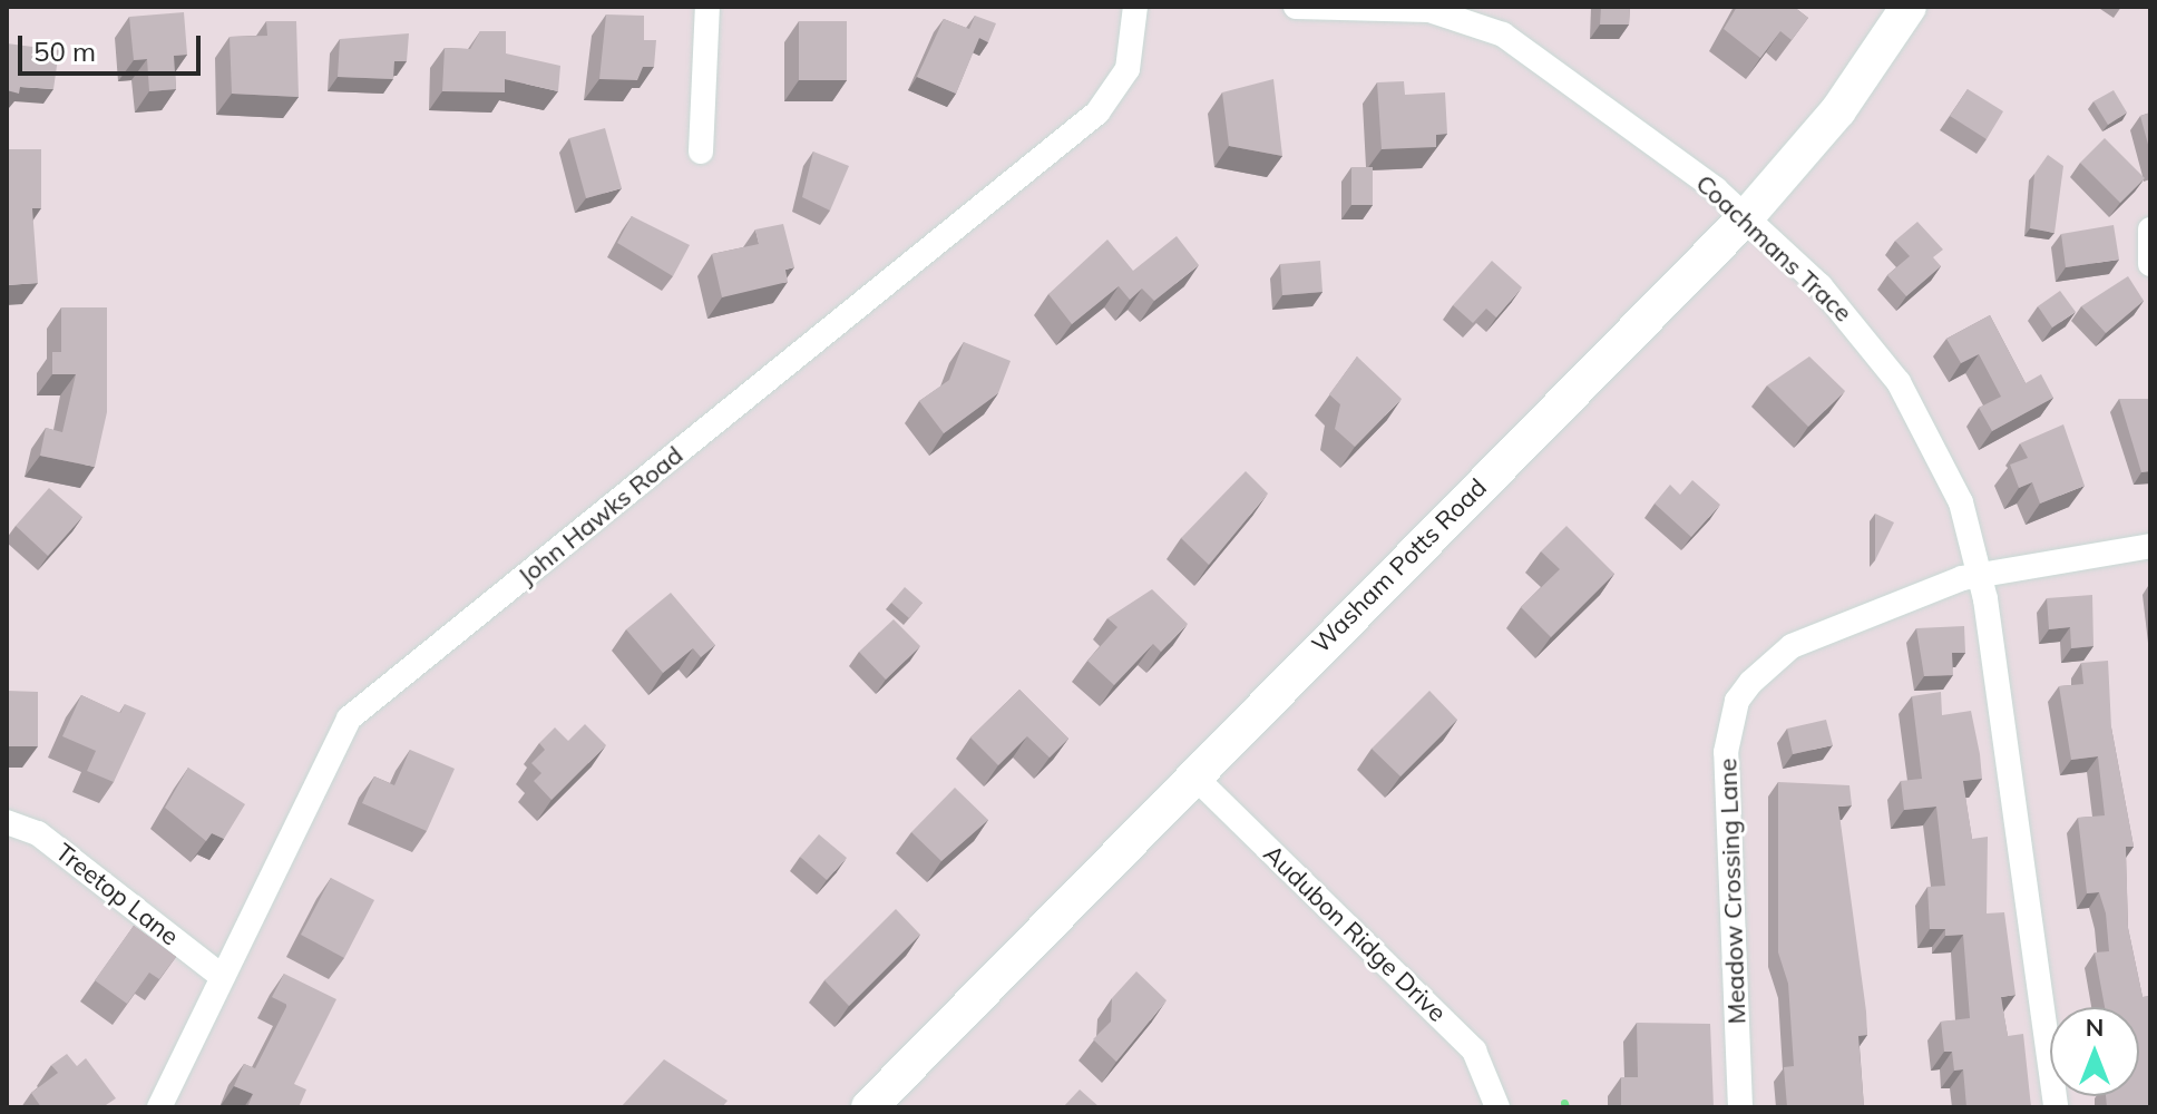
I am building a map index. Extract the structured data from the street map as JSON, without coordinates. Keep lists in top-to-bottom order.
{
  "streets": {
    "street": [
      "Coachmans Trace",
      "John Hawks Road",
      "Washam Potts Road",
      "Meadow Crossing Lane",
      "Treetop Lane",
      "Audubon Ridge Drive"
    ]
  },
  "crossings": [
    ["Coachmans Trace", "Washam Potts Road"],
    ["Coachmans Trace", "Meadow Crossing Lane"],
    ["John Hawks Road", "Treetop Lane"],
    ["Washam Potts Road", "Audubon Ridge Drive"]
  ],
  "scale_bar": "50 m",
  "north": "top"
}
